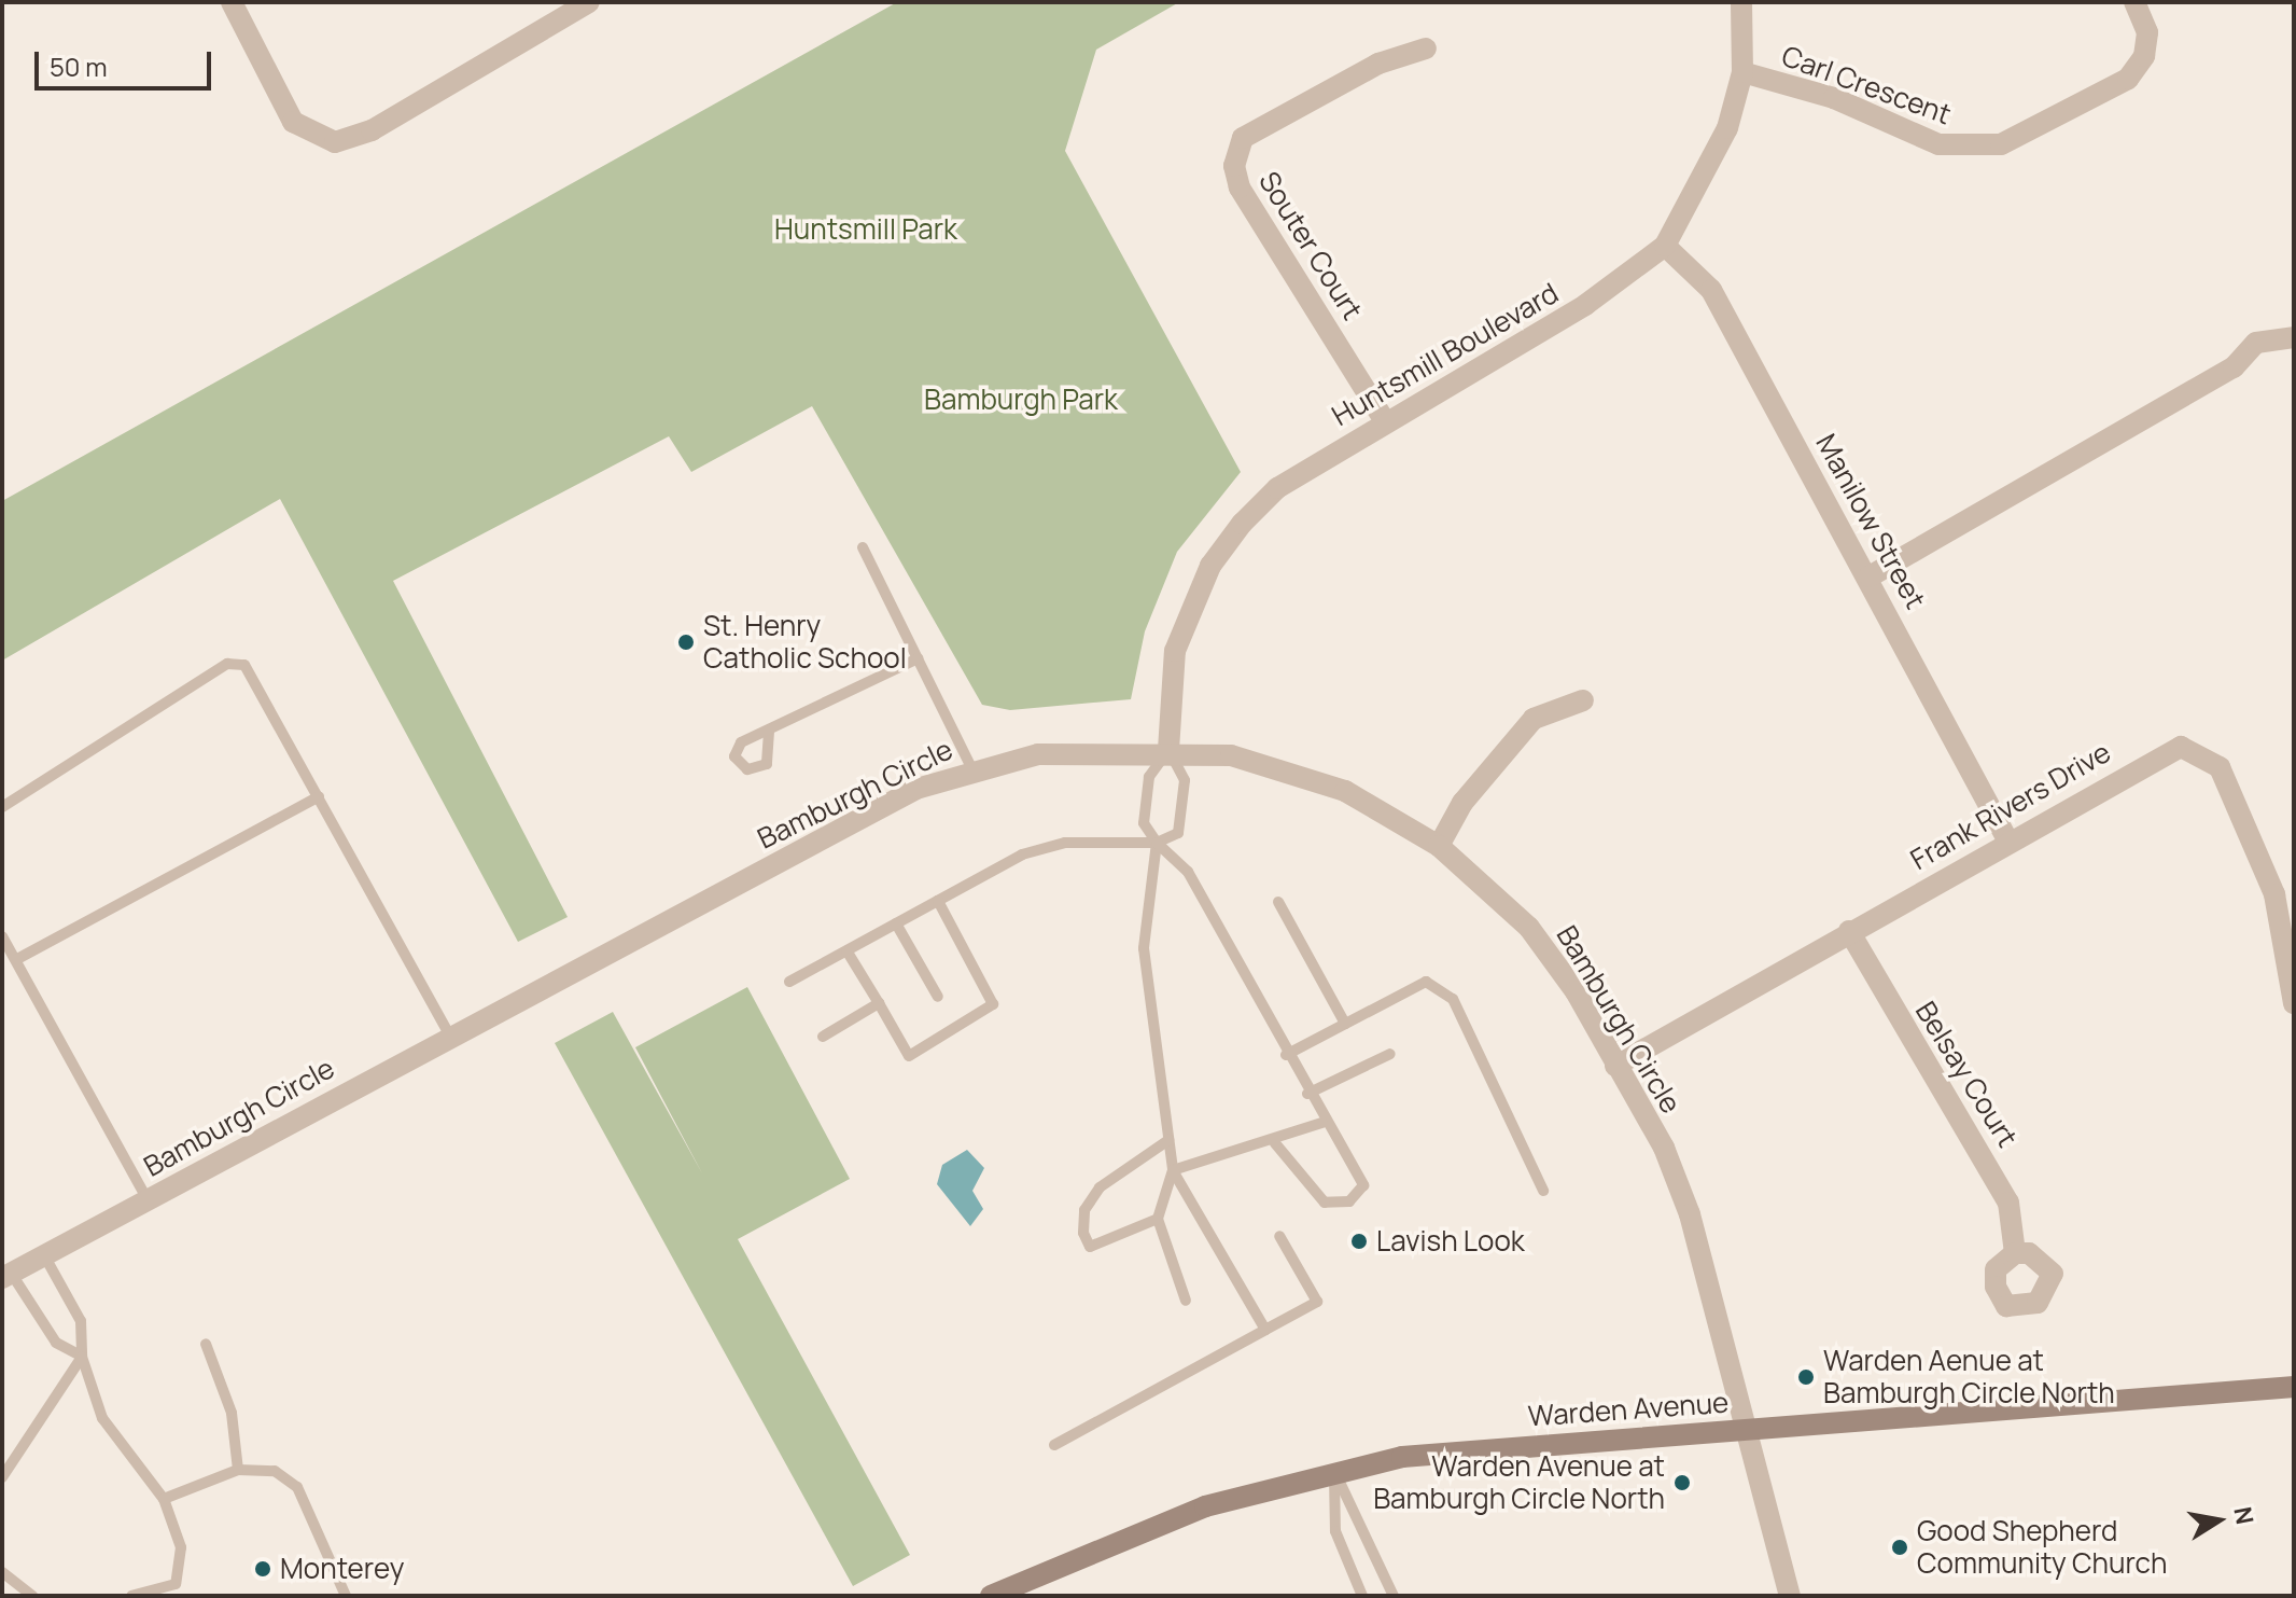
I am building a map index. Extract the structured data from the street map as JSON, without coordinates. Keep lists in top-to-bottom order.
{
  "streets": {
    "main road": ["Warden Avenue"],
    "street": [
      "Carl Crescent",
      "Souter Court",
      "Huntsmill Boulevard",
      "Manilow Street",
      "Bamburgh Circle",
      "Frank Rivers Drive",
      "Belsay Court"
    ]
  },
  "crossings": [
    ["Carl Crescent", "Huntsmill Boulevard"],
    ["Souter Court", "Huntsmill Boulevard"],
    ["Huntsmill Boulevard", "Manilow Street"],
    ["Huntsmill Boulevard", "Bamburgh Circle"],
    ["Manilow Street", "Frank Rivers Drive"],
    ["Bamburgh Circle", "Frank Rivers Drive"],
    ["Bamburgh Circle", "Warden Avenue"],
    ["Frank Rivers Drive", "Belsay Court"]
  ],
  "parks": ["Huntsmill Park", "Bamburgh Park"],
  "places": [
    "St. Henry Catholic School",
    "Lavish Look",
    "Warden Aenue at Bamburgh Circle North",
    "Warden Avenue at Bamburgh Circle North",
    "Good Shepherd Community Church",
    "Monterey"
  ],
  "scale_bar": "50 m",
  "north": "right"
}
